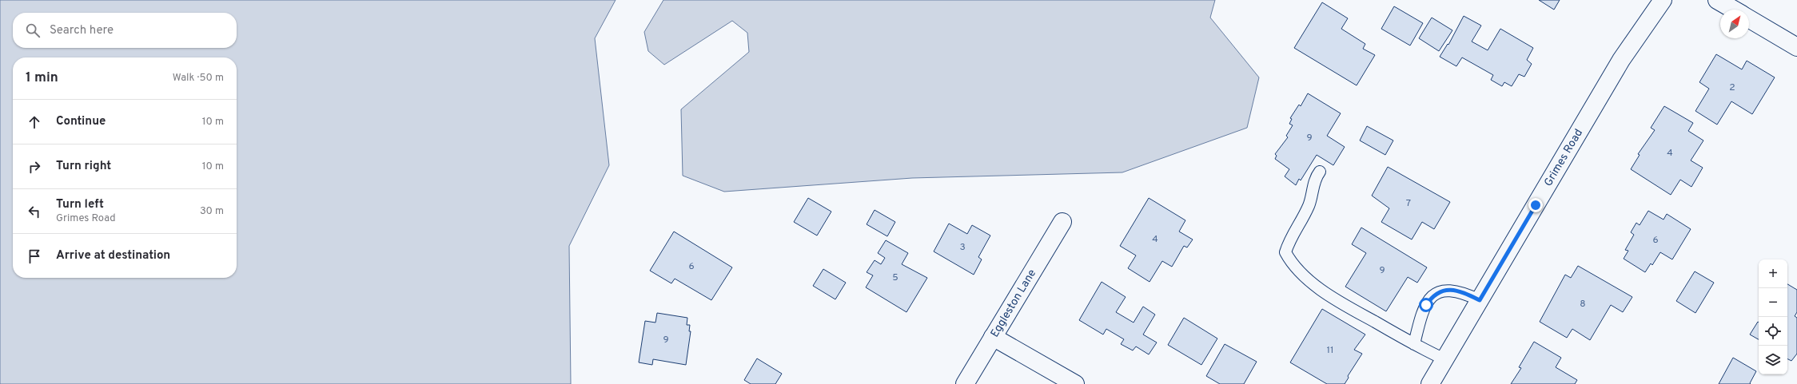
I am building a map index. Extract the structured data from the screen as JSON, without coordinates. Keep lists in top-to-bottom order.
{
  "streets": {
    "street": ["Grimes Road", "Eggleston Lane"]
  },
  "house_numbers": [
    "2",
    "9",
    "4",
    "7",
    "4",
    "6",
    "3",
    "6",
    "9",
    "5",
    "8",
    "9",
    "11"
  ],
  "north": "top right",
  "page": {
    "search": "Search here",
    "heading": ["1 min", "Walk · 50 m"],
    "list": [
      ["Continue", "10 m"],
      ["Turn right", "10 m"],
      ["Turn left", "Grimes Road", "30 m"],
      "Arrive at destination"
    ],
    "map_buttons": ["+", "−"]
  }
}
